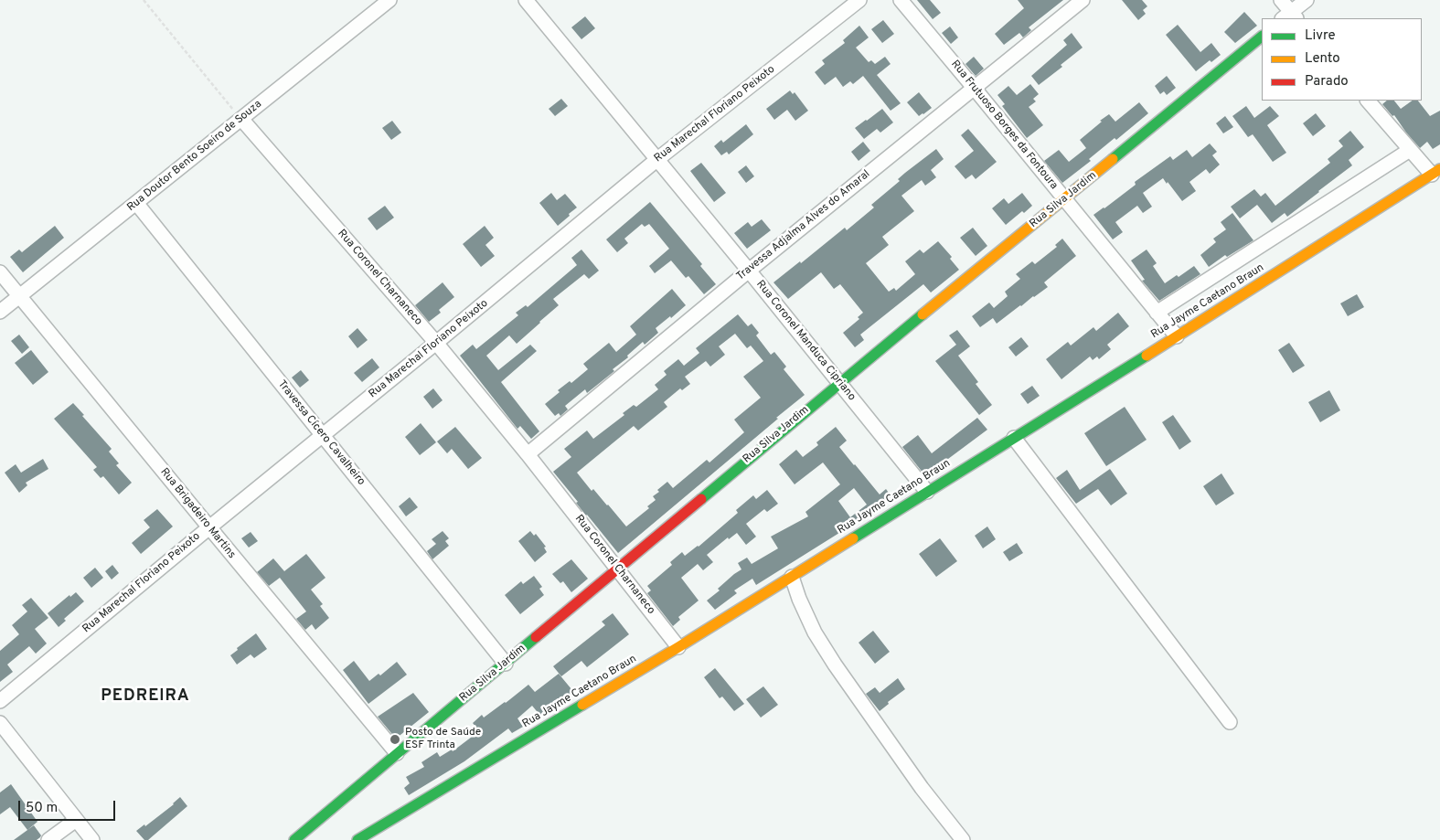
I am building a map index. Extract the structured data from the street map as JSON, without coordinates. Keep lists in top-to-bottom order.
{
  "streets": {
    "street": [
      "Rua Marechal Floriano Peixoto",
      "Rua Frutuoso Borges da Fontoura",
      "Rua Doutor Bento Soeiro de Souza",
      "Rua Silva Jardim",
      "Travessa Adjalma Alves do Amaral",
      "Rua Coronel Charnaneco",
      "Rua Jayme Caetano Braun",
      "Rua Coronel Manduca Cipriano",
      "Travessa Cícero Cavalheiro",
      "Rua Brigadeiro Martins"
    ]
  },
  "crossings": [
    ["Rua Marechal Floriano Peixoto", "Rua Coronel Charnaneco"],
    ["Rua Marechal Floriano Peixoto", "Rua Coronel Manduca Cipriano"],
    ["Rua Marechal Floriano Peixoto", "Travessa Cícero Cavalheiro"],
    ["Rua Marechal Floriano Peixoto", "Rua Brigadeiro Martins"],
    ["Rua Frutuoso Borges da Fontoura", "Rua Silva Jardim"],
    ["Rua Frutuoso Borges da Fontoura", "Travessa Adjalma Alves do Amaral"],
    ["Rua Frutuoso Borges da Fontoura", "Rua Jayme Caetano Braun"],
    ["Rua Doutor Bento Soeiro de Souza", "Rua Coronel Charnaneco"],
    ["Rua Doutor Bento Soeiro de Souza", "Travessa Cícero Cavalheiro"],
    ["Rua Doutor Bento Soeiro de Souza", "Rua Brigadeiro Martins"],
    ["Rua Silva Jardim", "Rua Coronel Charnaneco"],
    ["Rua Silva Jardim", "Rua Coronel Manduca Cipriano"],
    ["Rua Silva Jardim", "Travessa Cícero Cavalheiro"],
    ["Rua Silva Jardim", "Rua Brigadeiro Martins"],
    ["Travessa Adjalma Alves do Amaral", "Rua Coronel Charnaneco"],
    ["Travessa Adjalma Alves do Amaral", "Rua Coronel Manduca Cipriano"],
    ["Rua Coronel Charnaneco", "Rua Jayme Caetano Braun"],
    ["Rua Jayme Caetano Braun", "Rua Coronel Manduca Cipriano"]
  ],
  "districts": ["PEDREIRA"],
  "places": ["Posto de Saúde ESF Trinta"],
  "legend": ["Livre", "Lento", "Parado"],
  "scale_bar": "50 m"
}
